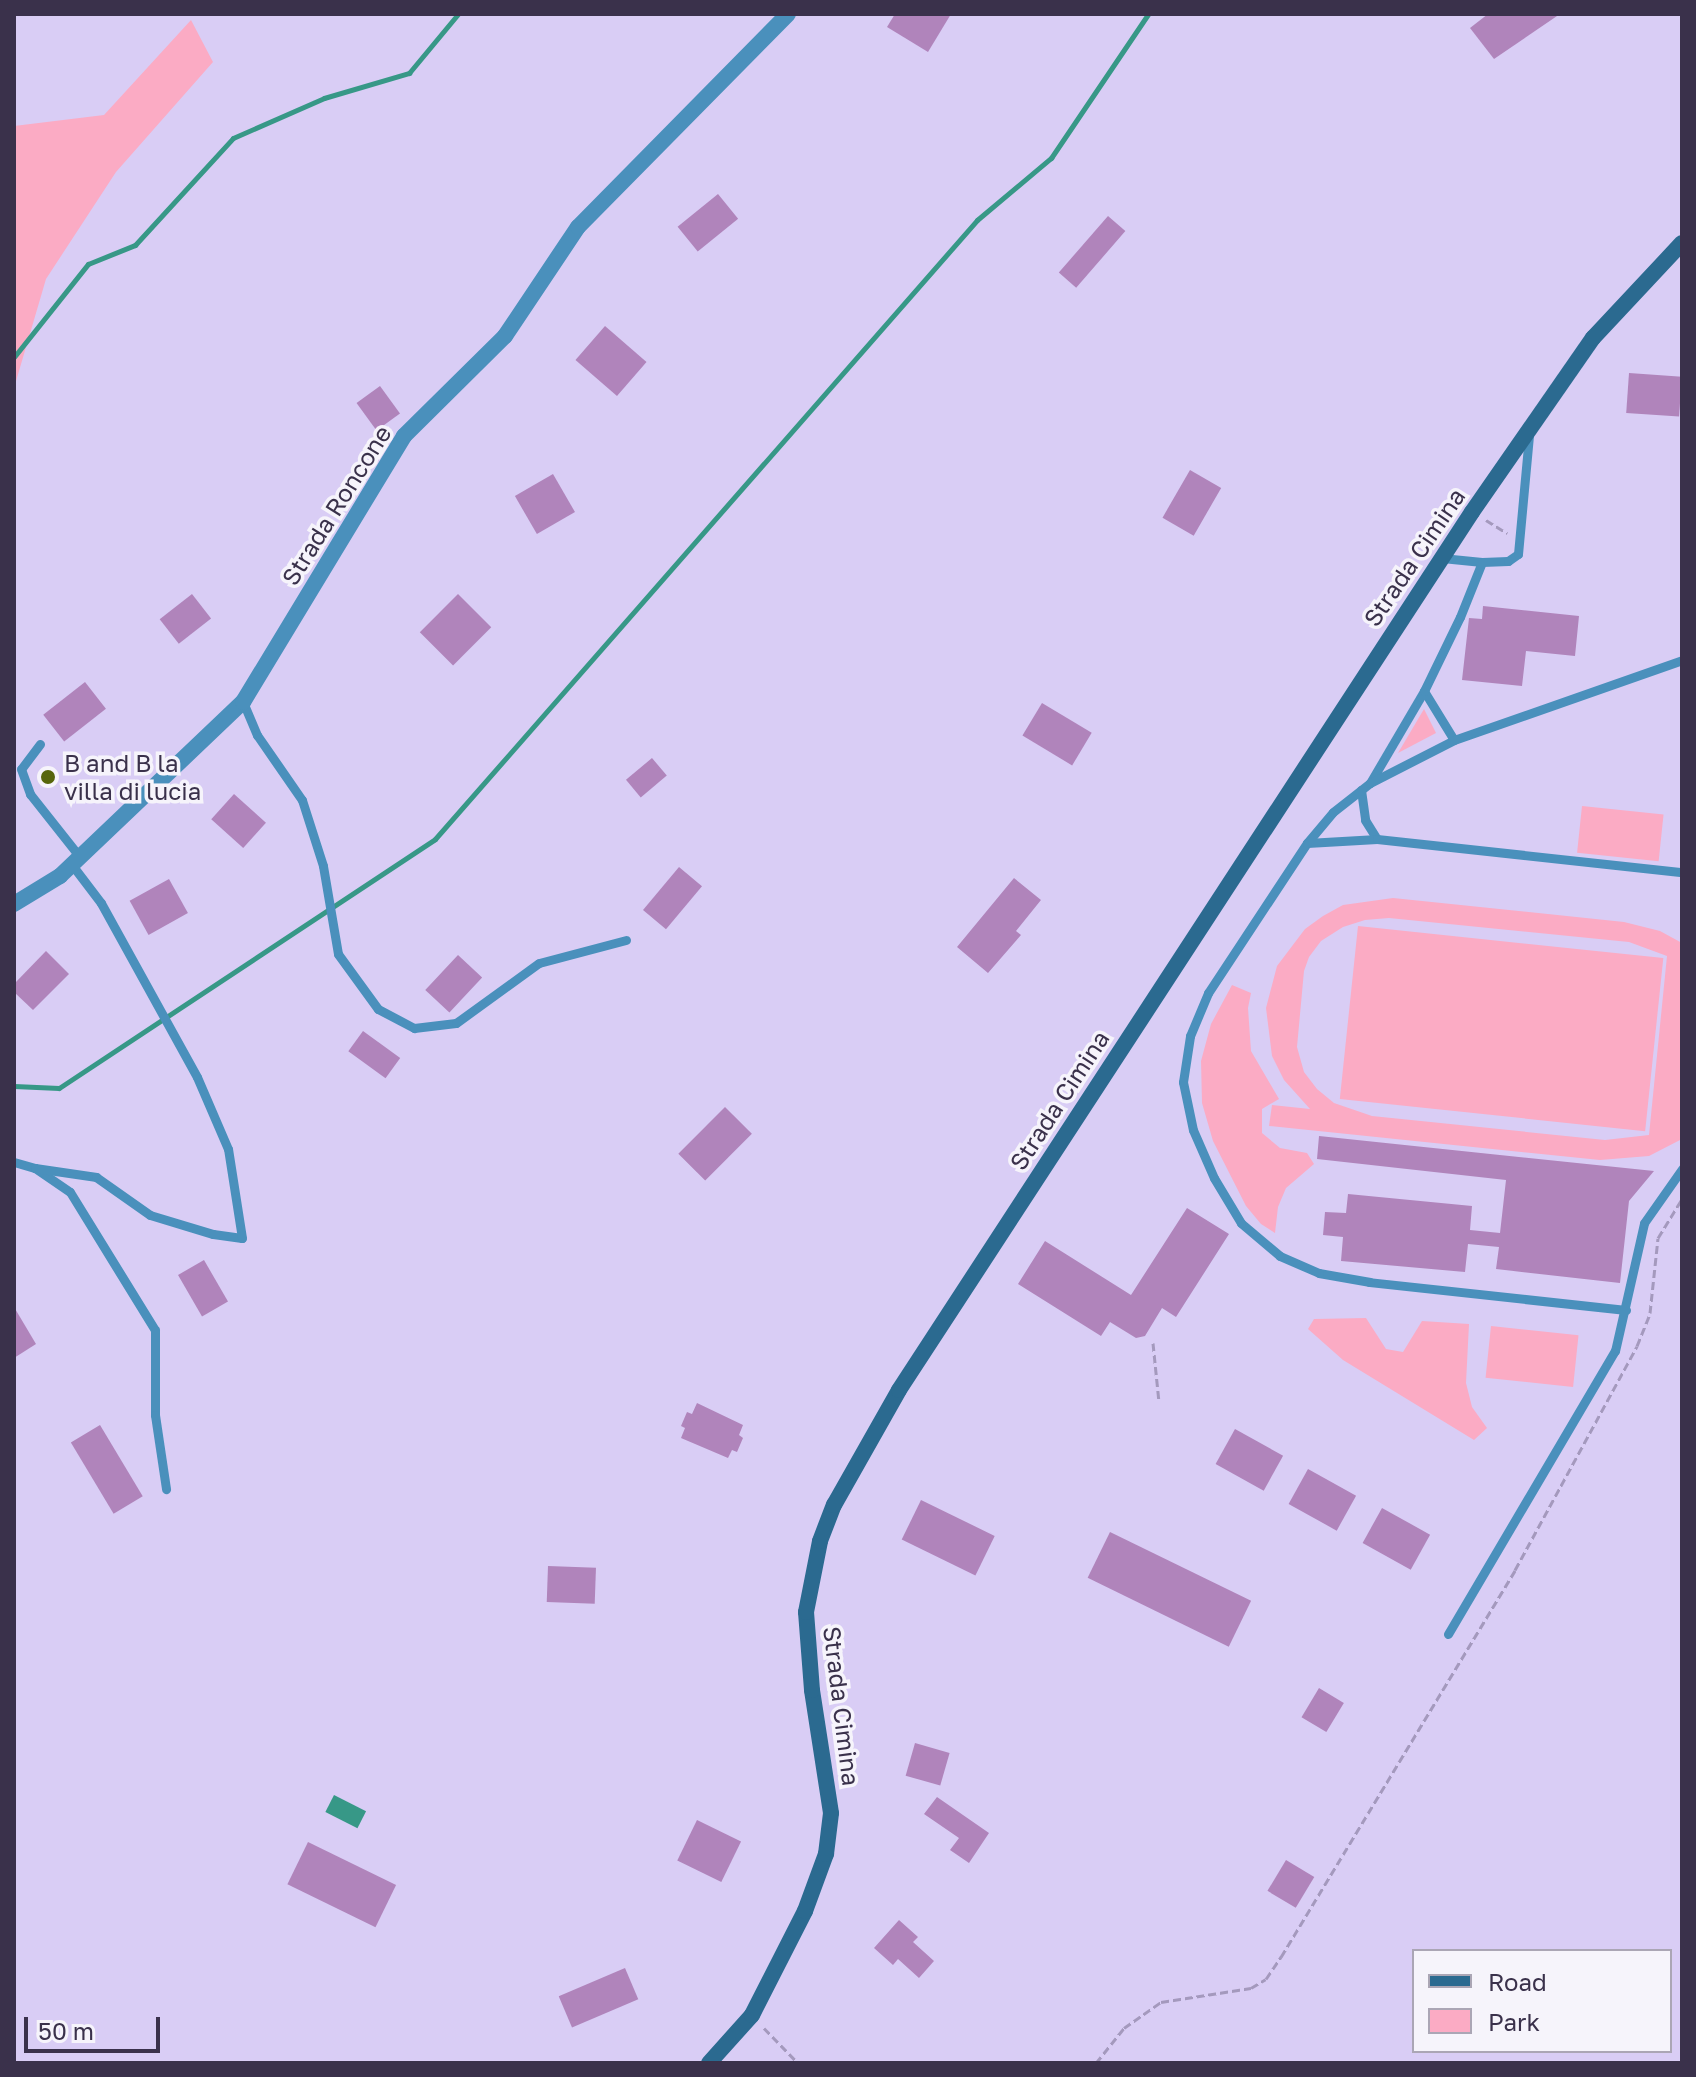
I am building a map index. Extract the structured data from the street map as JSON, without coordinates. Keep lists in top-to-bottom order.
{
  "streets": {
    "main road": ["Strada Cimina"],
    "street": ["Strada Roncone"]
  },
  "places": ["B and B la villa di lucia"],
  "legend": ["Road", "Park"],
  "scale_bar": "50 m"
}
